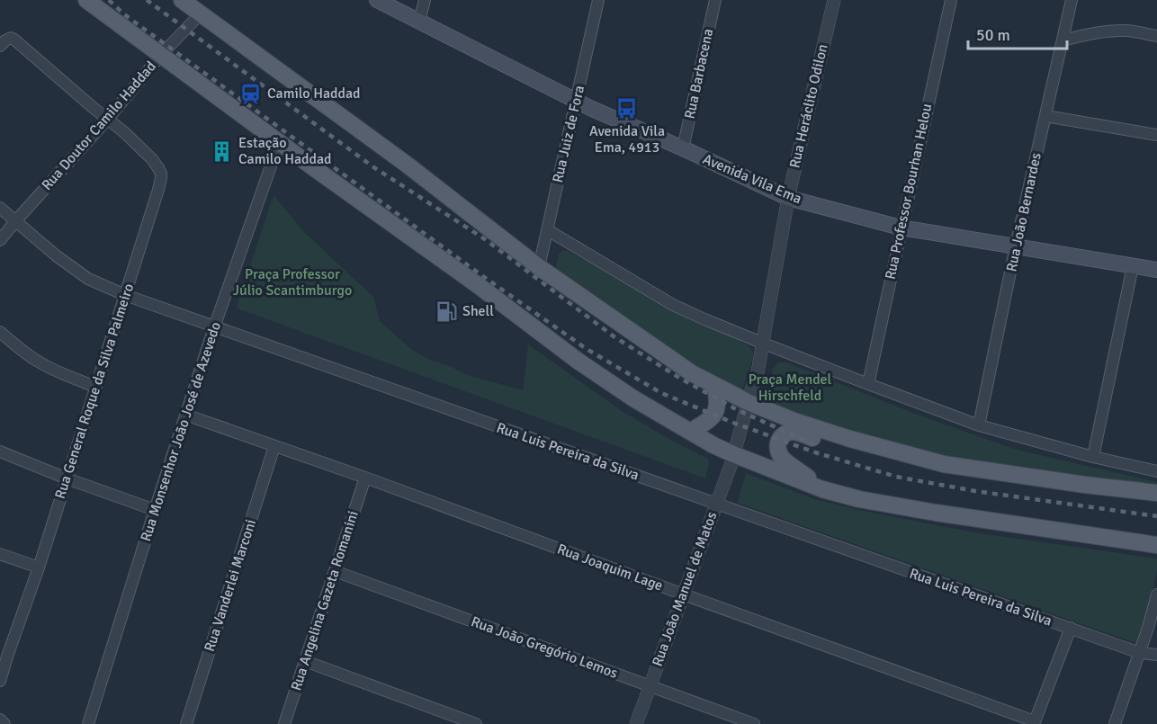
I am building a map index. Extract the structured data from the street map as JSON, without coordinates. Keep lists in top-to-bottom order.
{
  "streets": {
    "main road": ["Avenida Vila Ema"],
    "street": [
      "Rua Barbacena",
      "Rua Heráclito Odilon",
      "Rua Doutor Camilo Haddad",
      "Rua Juiz de Fora",
      "Rua Professor Bourhan Helou",
      "Rua João Bernardes",
      "Rua General Roque da Silva Palmeiro",
      "Rua Monsenhor João José de Azevedo",
      "Rua Luis Pereira da Silva",
      "Rua Joaquim Lage",
      "Rua Vanderlei Marconi",
      "Rua João Manuel de Matos",
      "Rua Angelina Gazeta Romanini",
      "Rua João Gregório Lemos"
    ]
  },
  "crossings": [
    ["Rua Barbacena", "Avenida Vila Ema"],
    ["Rua Heráclito Odilon", "Avenida Vila Ema"],
    ["Rua Heráclito Odilon", "Rua João Manuel de Matos"],
    ["Rua Doutor Camilo Haddad", "Rua General Roque da Silva Palmeiro"],
    ["Rua Doutor Camilo Haddad", "Rua Luis Pereira da Silva"],
    ["Rua Juiz de Fora", "Avenida Vila Ema"],
    ["Avenida Vila Ema", "Rua Professor Bourhan Helou"],
    ["Avenida Vila Ema", "Rua João Bernardes"],
    ["Rua General Roque da Silva Palmeiro", "Rua Luis Pereira da Silva"],
    ["Rua Monsenhor João José de Azevedo", "Rua Luis Pereira da Silva"],
    ["Rua Monsenhor João José de Azevedo", "Rua Joaquim Lage"],
    ["Rua Luis Pereira da Silva", "Rua João Manuel de Matos"],
    ["Rua Joaquim Lage", "Rua Vanderlei Marconi"],
    ["Rua Joaquim Lage", "Rua João Manuel de Matos"],
    ["Rua Joaquim Lage", "Rua Angelina Gazeta Romanini"],
    ["Rua João Manuel de Matos", "Rua João Gregório Lemos"],
    ["Rua Angelina Gazeta Romanini", "Rua João Gregório Lemos"]
  ],
  "parks": ["Praça Professor Júlio Scantimburgo", "Praça Mendel Hirschfeld"],
  "places": {
    "station": ["Camilo Haddad"],
    "bus stop": ["Avenida Vila Ema, 4913"],
    "building": ["Estação Camilo Haddad"],
    "fuel station": ["Shell"]
  },
  "scale_bar": "50 m"
}
